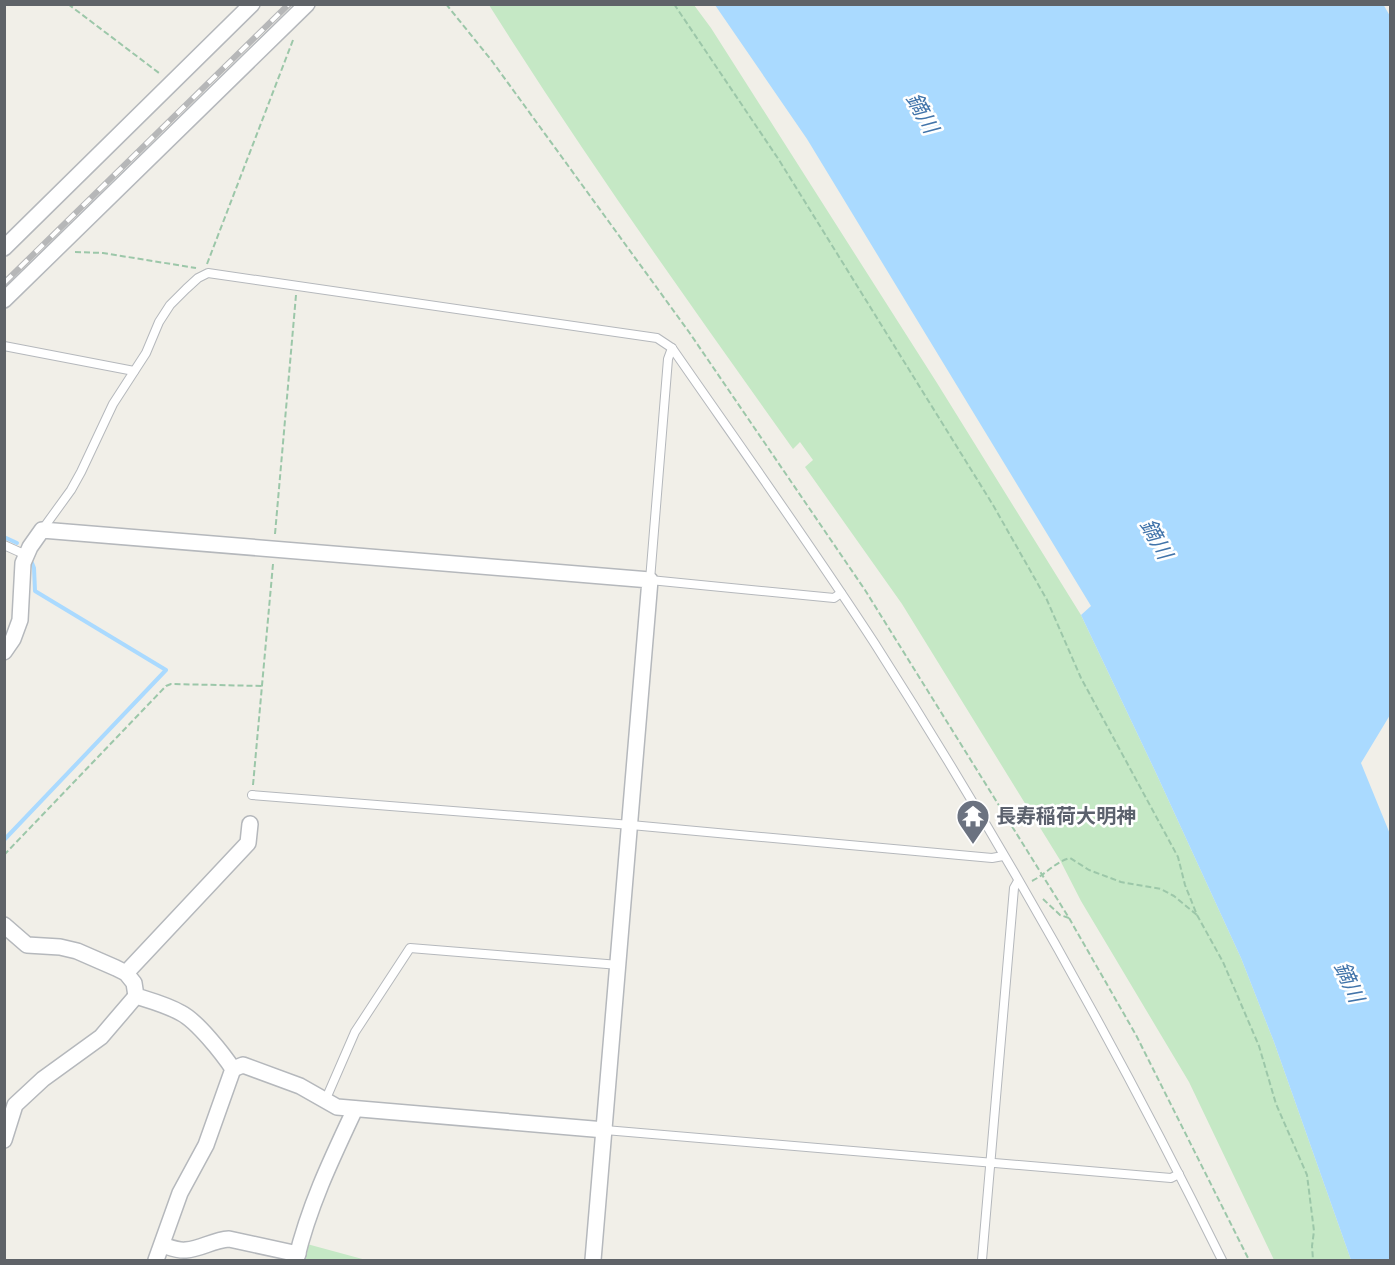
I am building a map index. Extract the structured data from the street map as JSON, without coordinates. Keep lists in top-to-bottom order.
{
  "water": ["鏑川"],
  "places": {
    "temple": ["長寿稲荷大明神"]
  }
}
